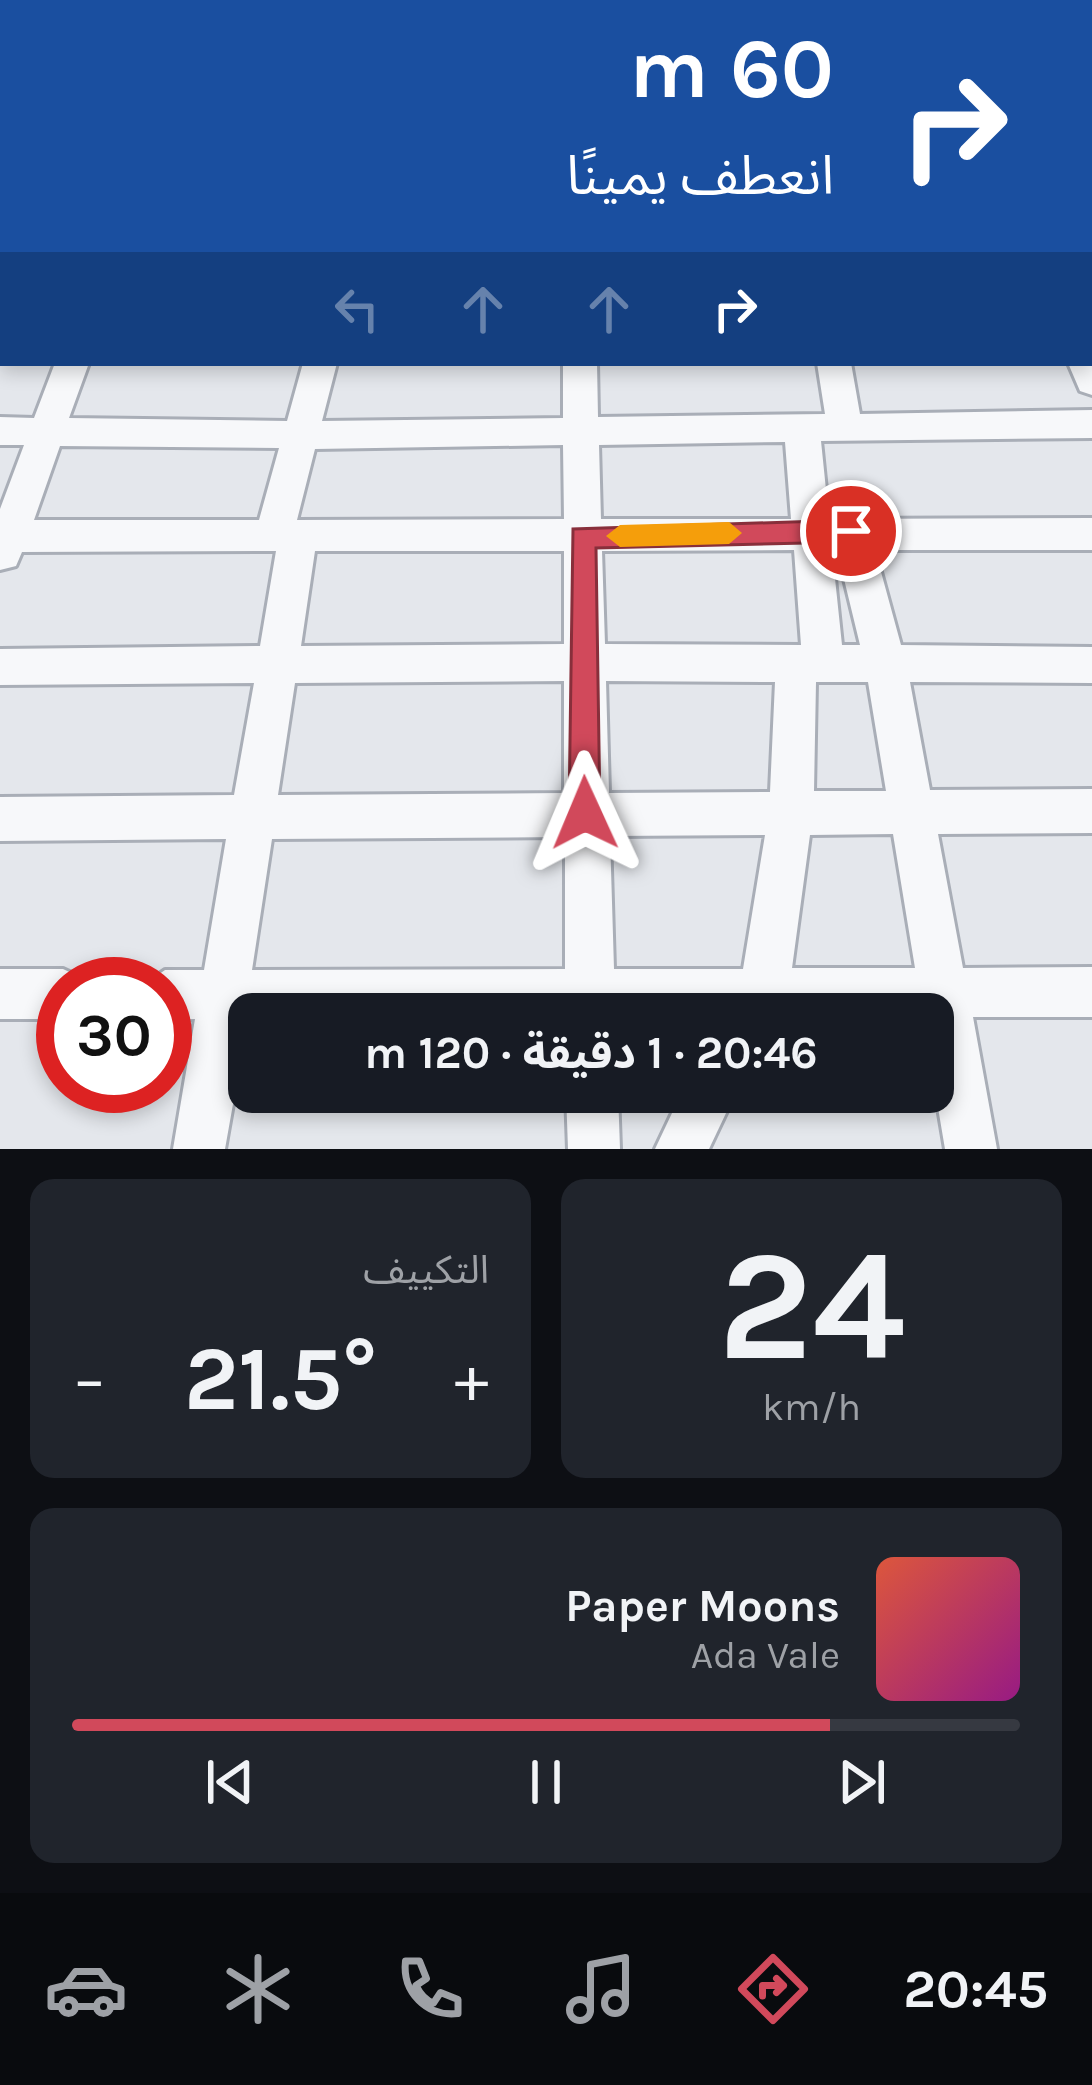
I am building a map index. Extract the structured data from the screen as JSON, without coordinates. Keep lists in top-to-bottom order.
{
  "page": {
    "turn": ["60 m", "انعطف يمينًا"],
    "limit": "30",
    "trip": "20:46 · 1 دقيقة · 120 m",
    "tile": [
      ["24", "km/h"],
      "التكييف"
    ],
    "heat": ["−", "21.5°", "+"],
    "song": ["Paper Moons", "Ada Vale"],
    "tabs": "20:45"
  }
}
